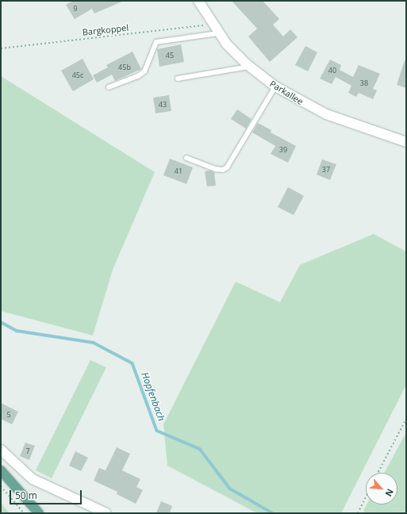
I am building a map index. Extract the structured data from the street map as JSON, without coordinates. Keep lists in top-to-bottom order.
{
  "streets": {
    "street": ["Parkallee"],
    "path": ["Bargkoppel"]
  },
  "crossings": [
    ["Bargkoppel", "Parkallee"]
  ],
  "water": ["Hopfenbach"],
  "house_numbers": [
    "9",
    "45",
    "45b",
    "40",
    "45c",
    "38",
    "43",
    "39",
    "37",
    "41",
    "5",
    "7"
  ],
  "scale_bar": "50 m",
  "north": "bottom right"
}
